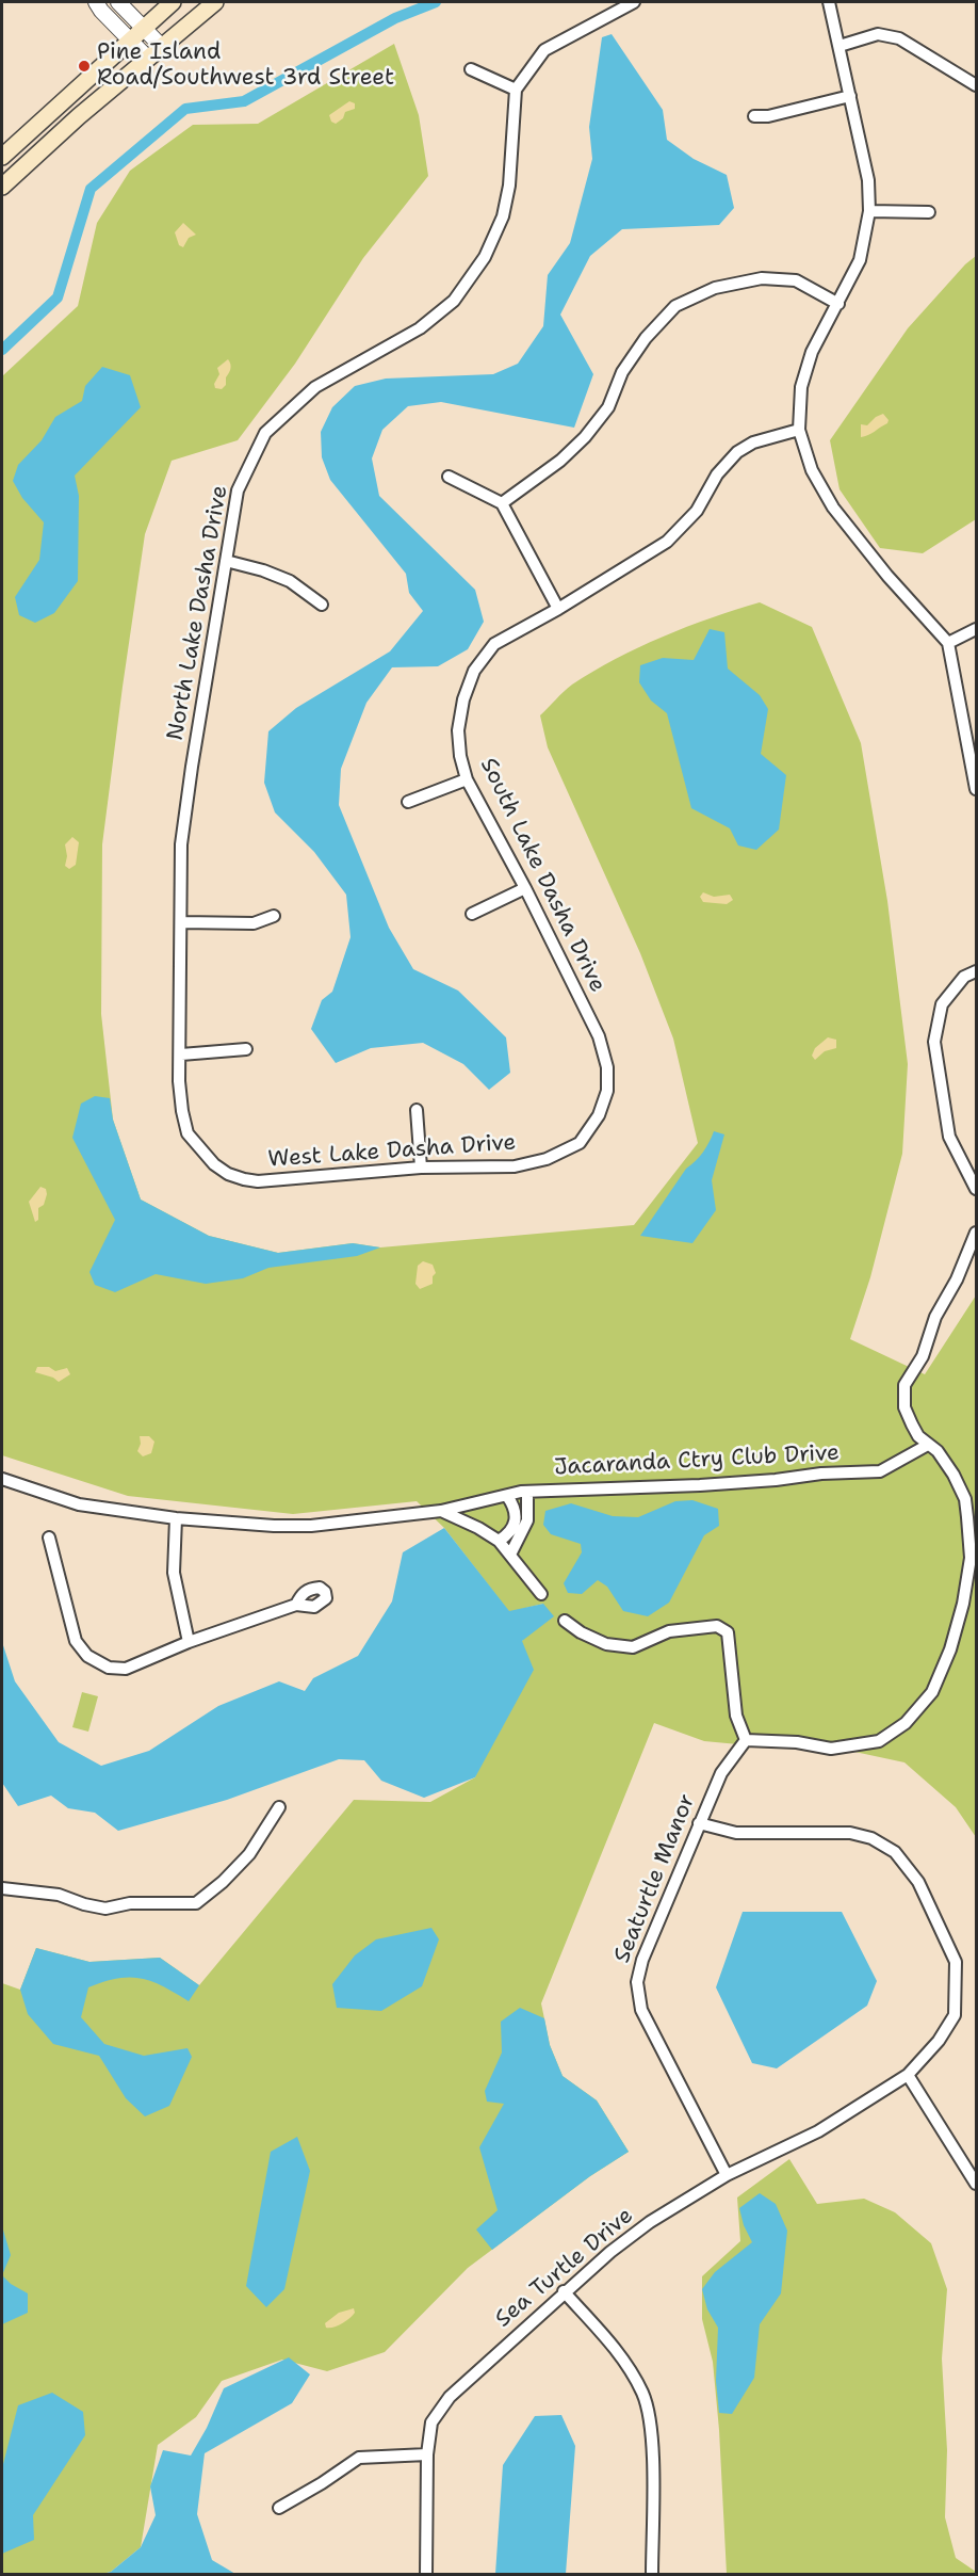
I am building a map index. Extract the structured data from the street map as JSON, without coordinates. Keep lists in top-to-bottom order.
{
  "streets": {
    "street": [
      "North Lake Dasha Drive",
      "South Lake Dasha Drive",
      "West Lake Dasha Drive",
      "Jacaranda Ctry Club Drive",
      "Seaturtle Manor",
      "Sea Turtle Drive"
    ]
  },
  "crossings": [
    ["North Lake Dasha Drive", "West Lake Dasha Drive"],
    ["South Lake Dasha Drive", "West Lake Dasha Drive"],
    ["Seaturtle Manor", "Sea Turtle Drive"]
  ],
  "places": ["Pine Island Road/Southwest 3rd Street"]
}
